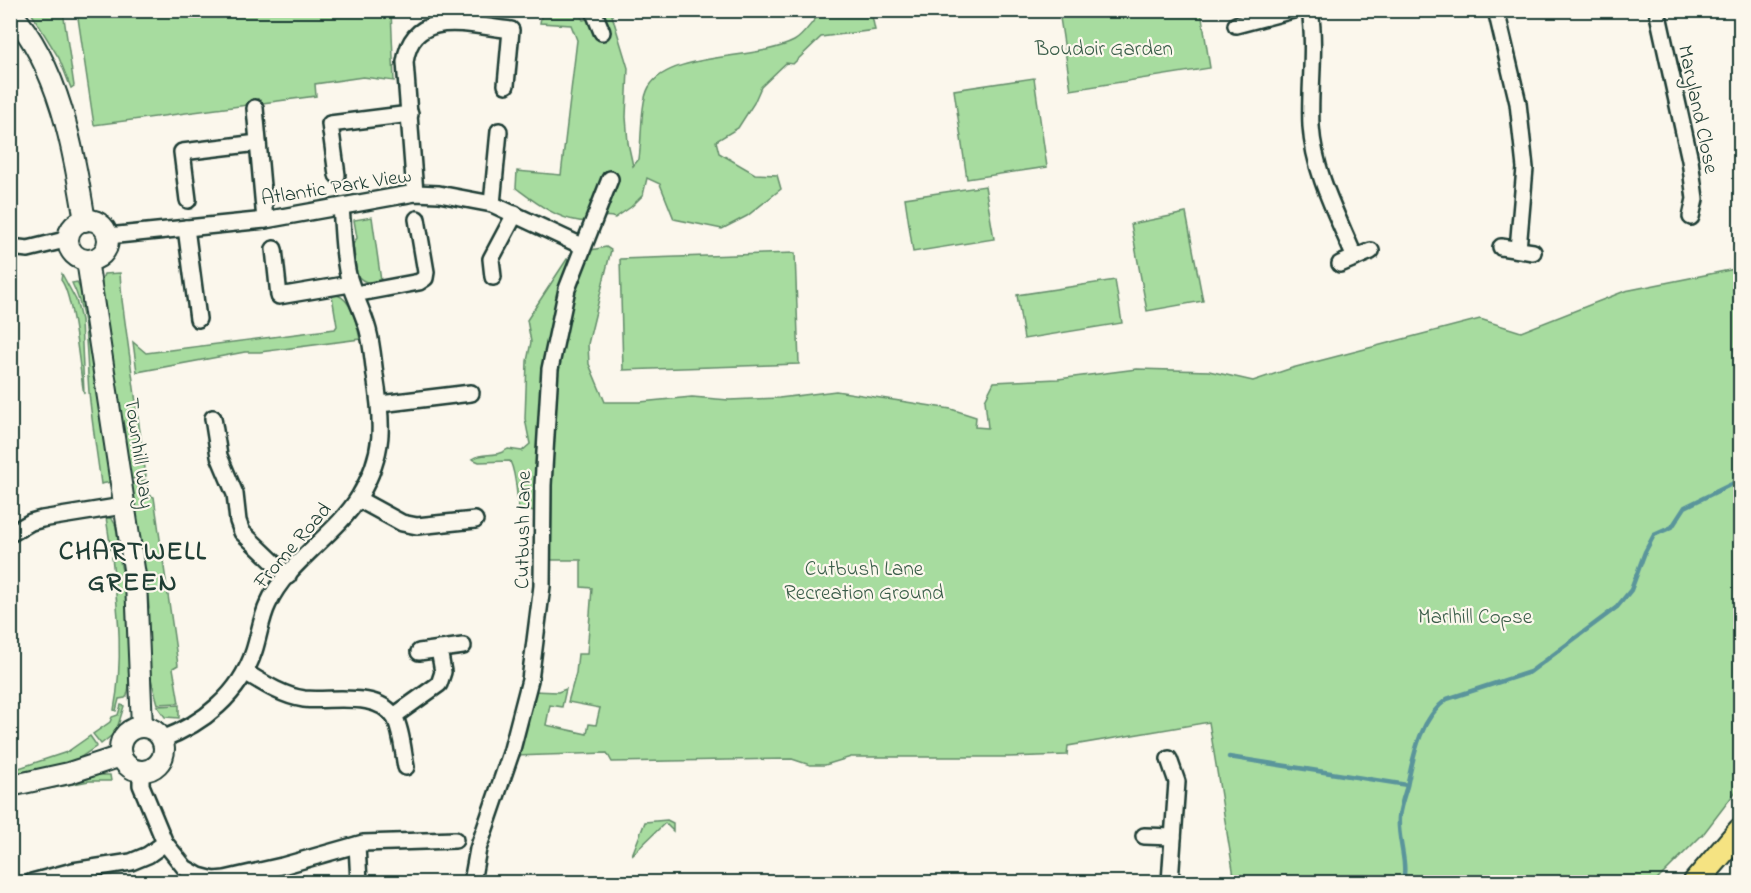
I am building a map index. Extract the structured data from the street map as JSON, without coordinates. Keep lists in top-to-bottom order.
{
  "streets": {
    "street": [
      "Maryland Close",
      "Atlantic Park View",
      "Townhill Way",
      "Cutbush Lane",
      "Frome Road"
    ]
  },
  "crossings": [
    ["Atlantic Park View", "Townhill Way"],
    ["Atlantic Park View", "Cutbush Lane"],
    ["Atlantic Park View", "Frome Road"],
    ["Townhill Way", "Frome Road"]
  ],
  "districts": ["CHARTWELL GREEN"],
  "parks": ["Boudoir Garden", "Cutbush Lane Recreation Ground", "Marlhill Copse"]
}
